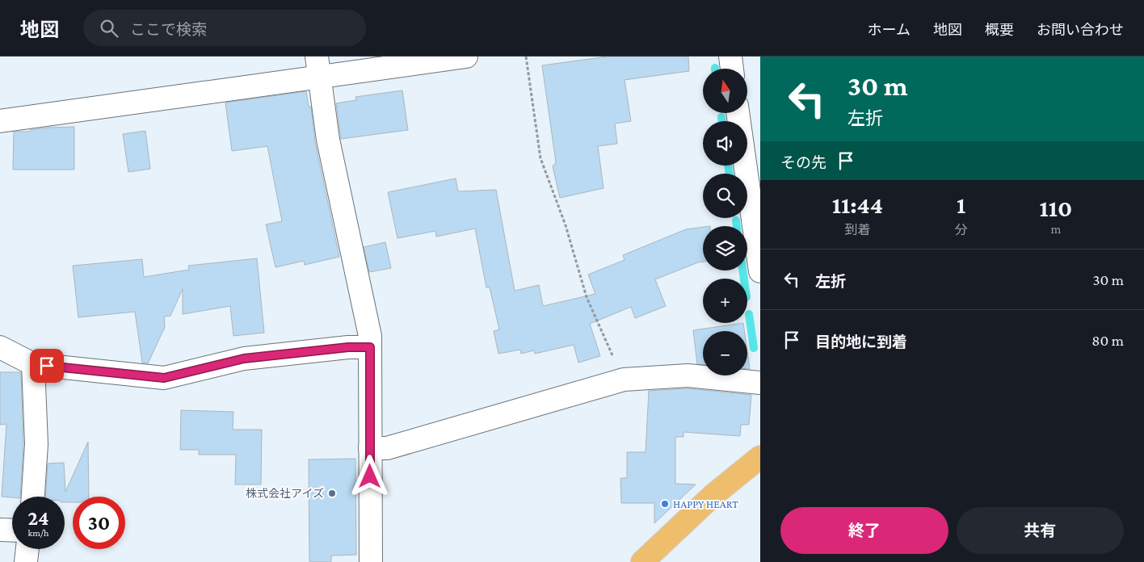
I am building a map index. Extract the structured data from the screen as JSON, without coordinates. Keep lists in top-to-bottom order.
{
  "places": ["株式会社アイズ", "HAPPY HEART"],
  "north": "top",
  "page": {
    "header": "地図",
    "search": "ここで検索",
    "nav": [
      "ホーム",
      "地図",
      "概要",
      "お問い合わせ"
    ],
    "turn": ["30 m", "左折"],
    "map_buttons": ["+", "−"],
    "then": "その先",
    "eta": [
      "11:44",
      "到着",
      "1",
      "分",
      "110",
      "m"
    ],
    "list": [
      {
        "name": "左折",
        "value": "30 m"
      },
      {
        "name": "目的地に到着",
        "value": "80 m"
      }
    ],
    "speed": "24 km/h",
    "limit": "30",
    "buttons": ["終了", "共有"]
  }
}
